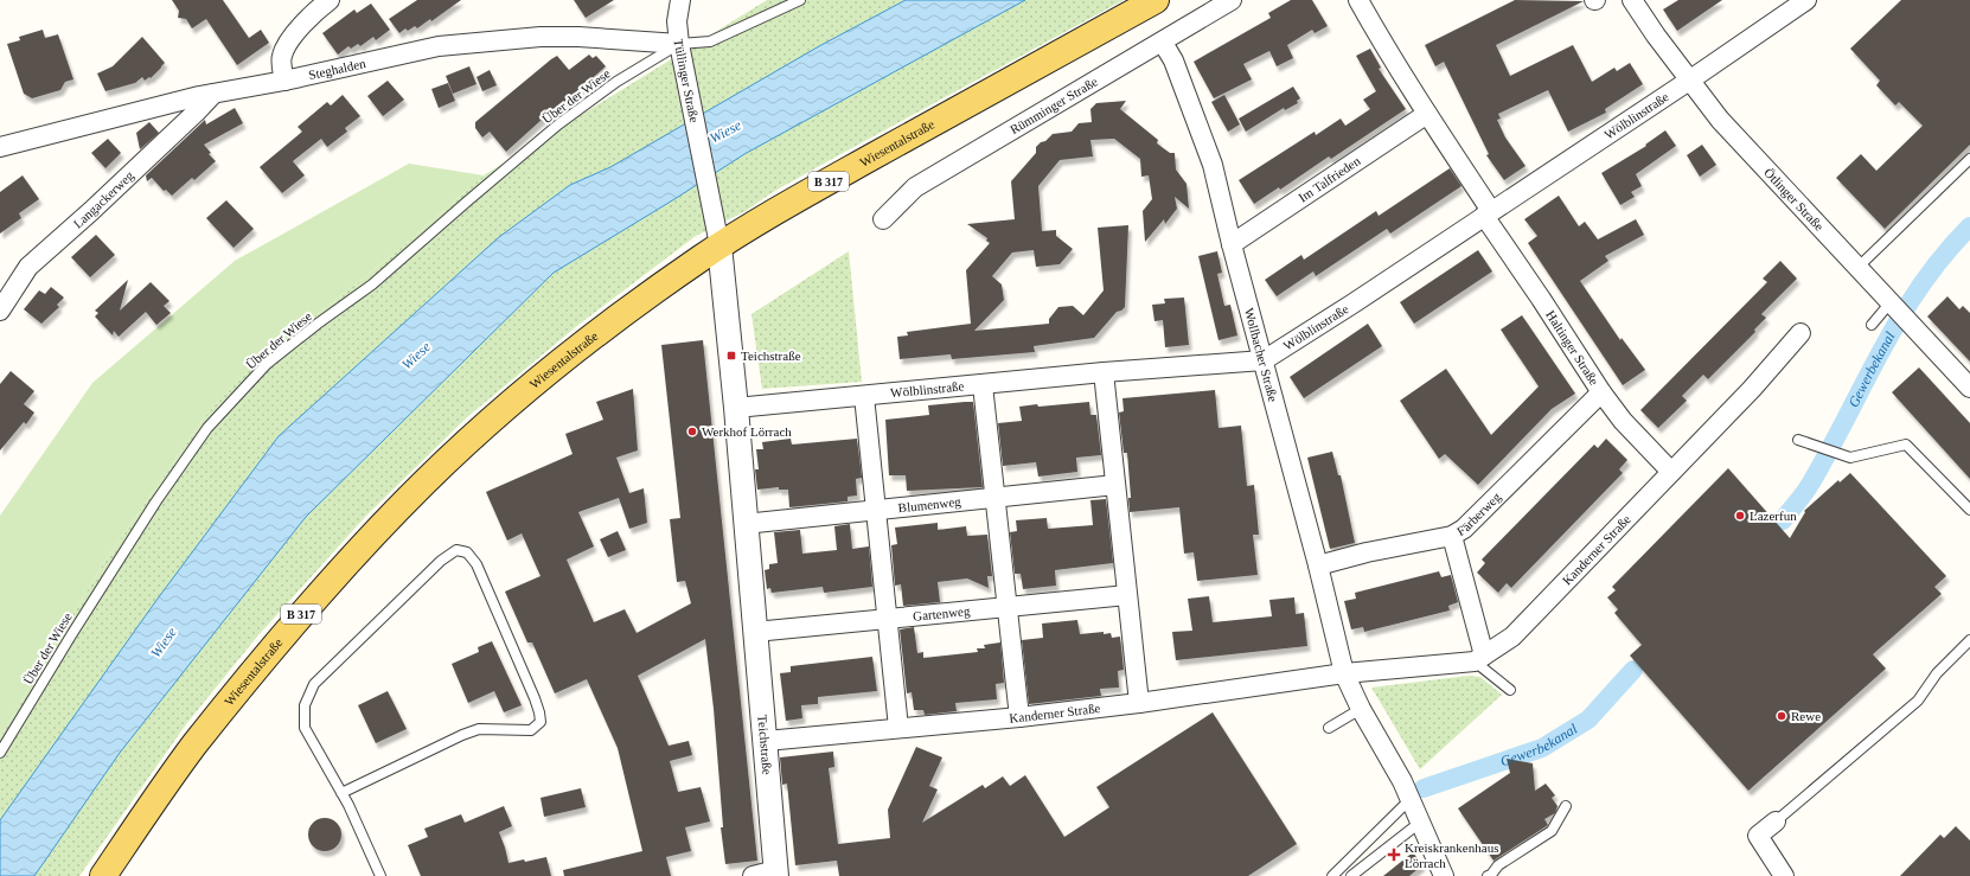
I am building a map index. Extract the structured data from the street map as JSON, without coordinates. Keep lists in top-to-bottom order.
{
  "streets": {
    "main road": ["Wiesentalstraße", "B 317"],
    "street": [
      "Steghalden",
      "Tüllinger Straße",
      "Rümminger Straße",
      "Wölblinstraße",
      "Im Talfrieden",
      "Langackerweg",
      "Ötlinger Straße",
      "Haltinger Straße",
      "Wollbacher Straße",
      "Blumenweg",
      "Färberweg",
      "Kanderner Straße",
      "Gartenweg",
      "Teichstraße"
    ],
    "lane": ["Über der Wiese"]
  },
  "crossings": [
    ["Steghalden", "Tüllinger Straße"],
    ["Steghalden", "Über der Wiese"],
    ["Steghalden", "Langackerweg"],
    ["Tüllinger Straße", "Über der Wiese"],
    ["Tüllinger Straße", "Wiesentalstraße"],
    ["Tüllinger Straße", "Teichstraße"],
    ["Rümminger Straße", "Wollbacher Straße"],
    ["Wölblinstraße", "Ötlinger Straße"],
    ["Wölblinstraße", "Haltinger Straße"],
    ["Wölblinstraße", "Wollbacher Straße"],
    ["Wölblinstraße", "Teichstraße"],
    ["Wiesentalstraße", "Teichstraße"],
    ["Im Talfrieden", "Haltinger Straße"],
    ["Im Talfrieden", "Wollbacher Straße"],
    ["Haltinger Straße", "Färberweg"],
    ["Haltinger Straße", "Kanderner Straße"],
    ["Wollbacher Straße", "Färberweg"],
    ["Wollbacher Straße", "Kanderner Straße"],
    ["Blumenweg", "Teichstraße"],
    ["Kanderner Straße", "Teichstraße"],
    ["Gartenweg", "Teichstraße"]
  ],
  "water": ["Wiese", "Gewerbekanal"],
  "places": {
    "transit": ["Teichstraße"],
    "other": ["Werkhof Lörrach", "Lazerfun", "Rewe"],
    "health": ["Kreiskrankenhaus Lörrach"]
  }
}
